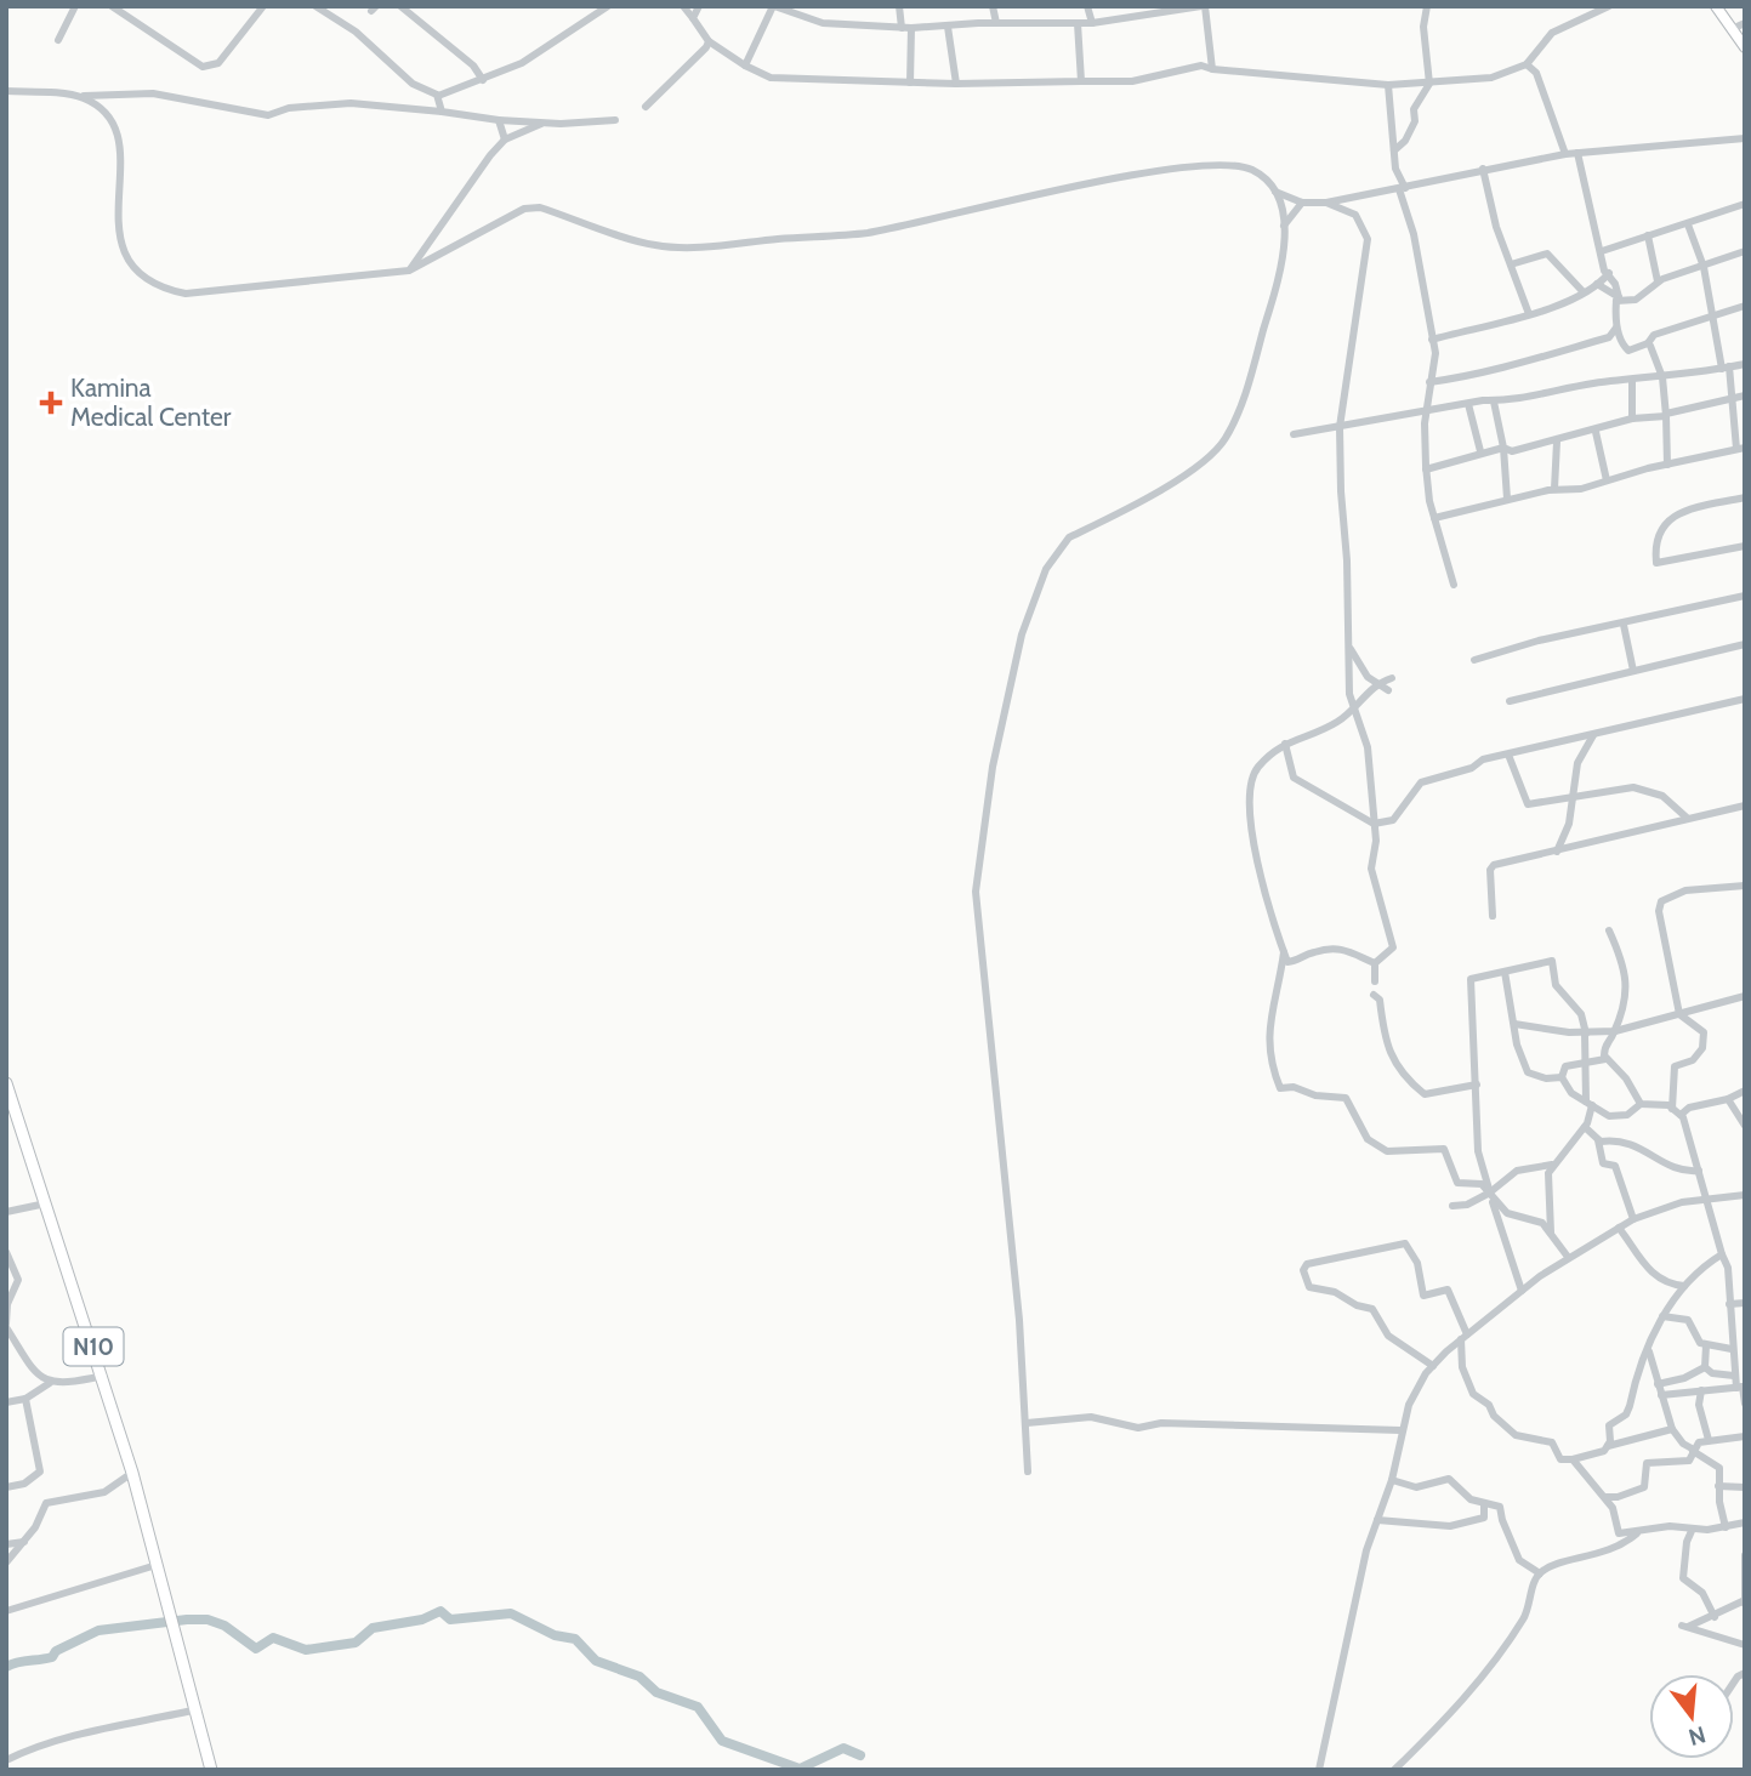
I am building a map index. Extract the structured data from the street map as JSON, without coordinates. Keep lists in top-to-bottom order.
{
  "streets": {
    "highway": ["N10"]
  },
  "places": {
    "health": ["Kamina Medical Center"]
  },
  "north": "bottom"
}
